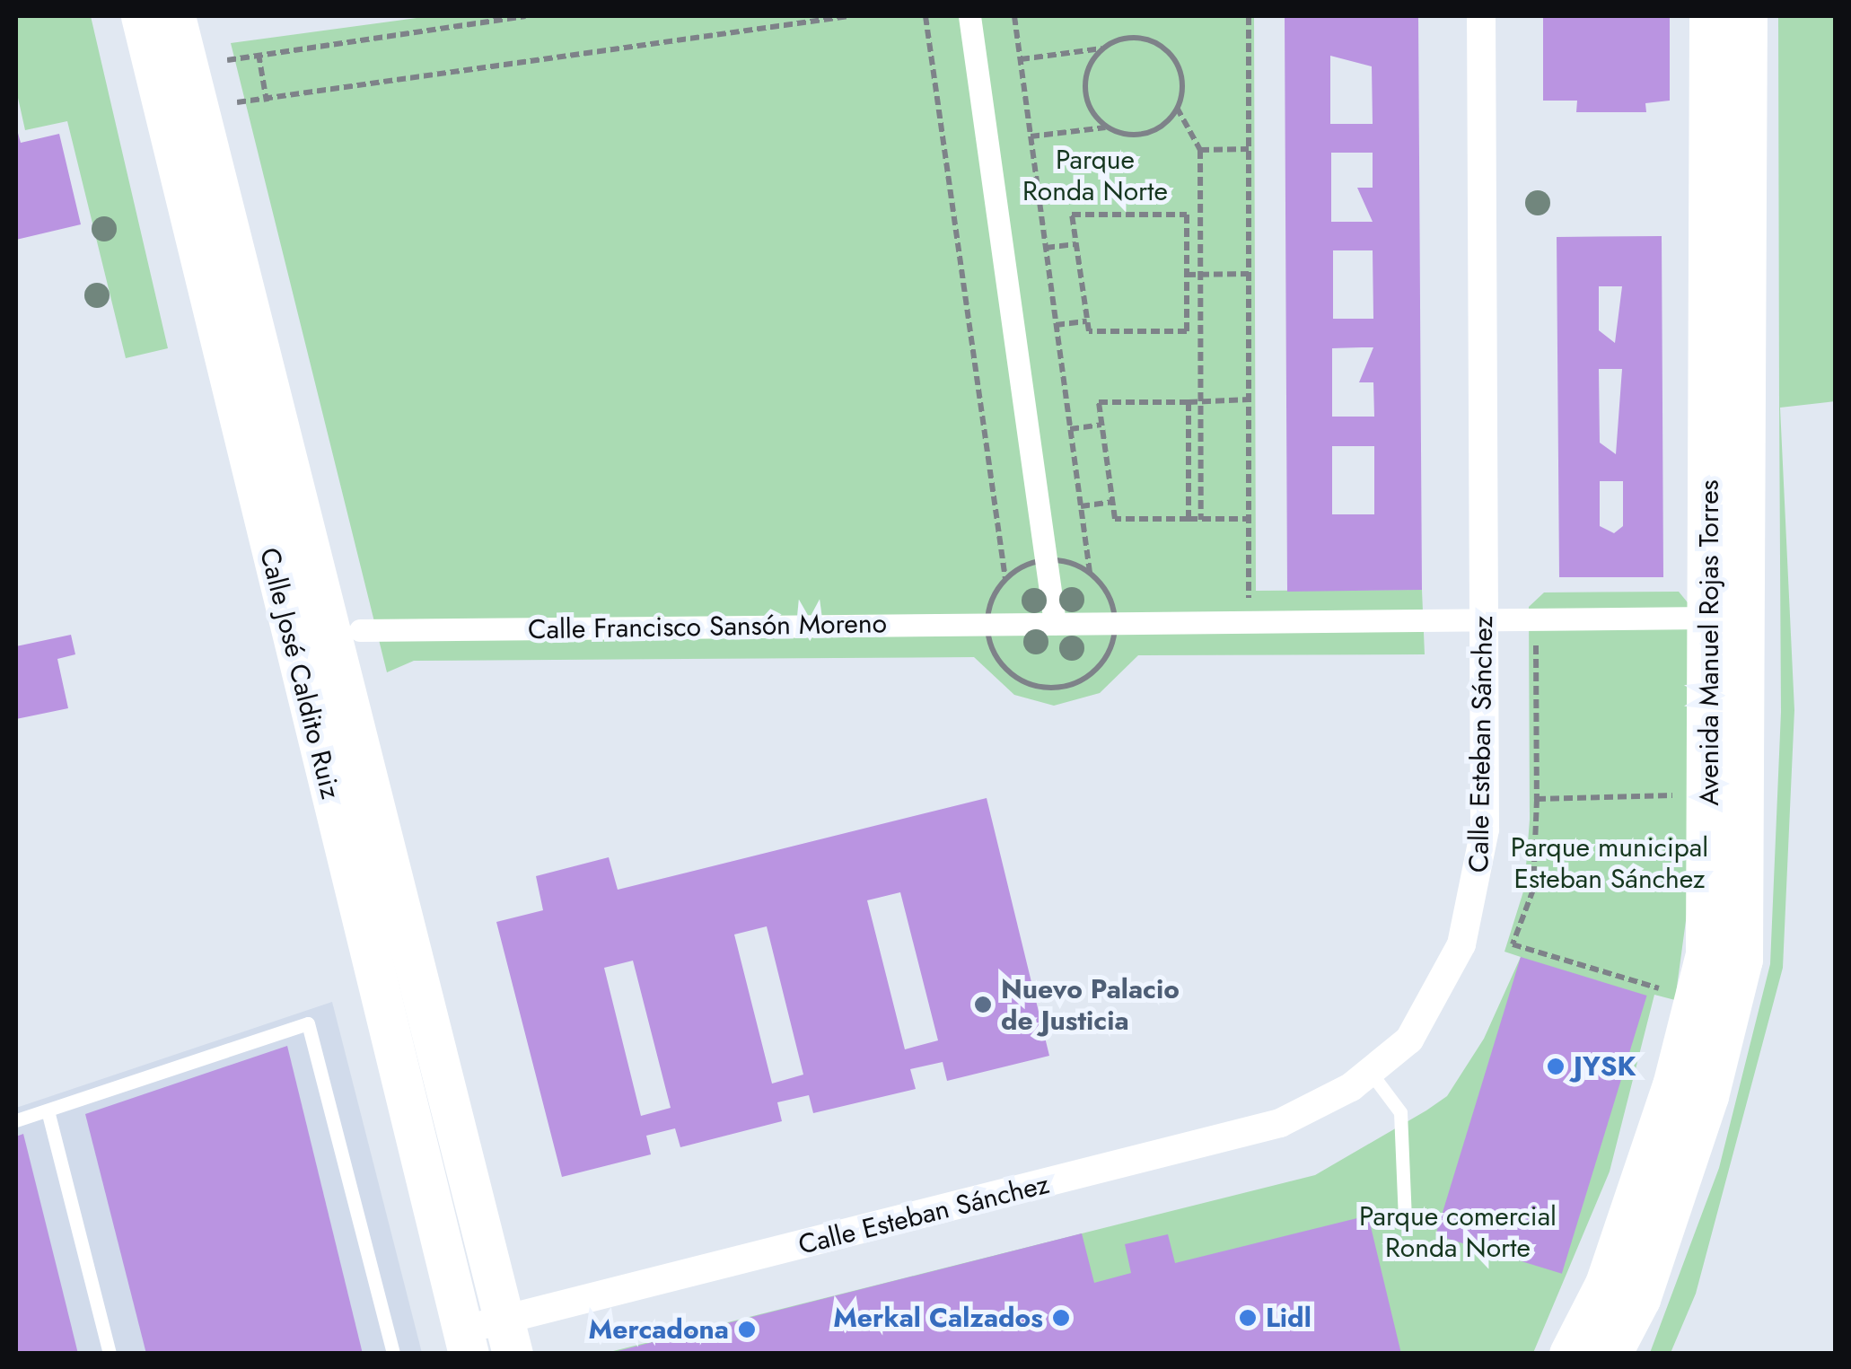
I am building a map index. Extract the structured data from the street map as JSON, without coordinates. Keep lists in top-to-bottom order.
{
  "streets": {
    "main road": ["Avenida Manuel Rojas Torres", "Calle José Caldito Ruiz"],
    "street": ["Calle Francisco Sansón Moreno", "Calle Esteban Sánchez"]
  },
  "crossings": [
    ["Calle Francisco Sansón Moreno", "Avenida Manuel Rojas Torres"],
    ["Calle Francisco Sansón Moreno", "Calle Esteban Sánchez"],
    ["Calle José Caldito Ruiz", "Calle Esteban Sánchez"]
  ],
  "parks": ["Parque Ronda Norte", "Parque municipal Esteban Sánchez", "Parque comercial Ronda Norte"],
  "places": [
    "Nuevo Palacio de Justicia",
    "JYSK",
    "Merkal Calzados",
    "Lidl",
    "Mercadona"
  ]
}
